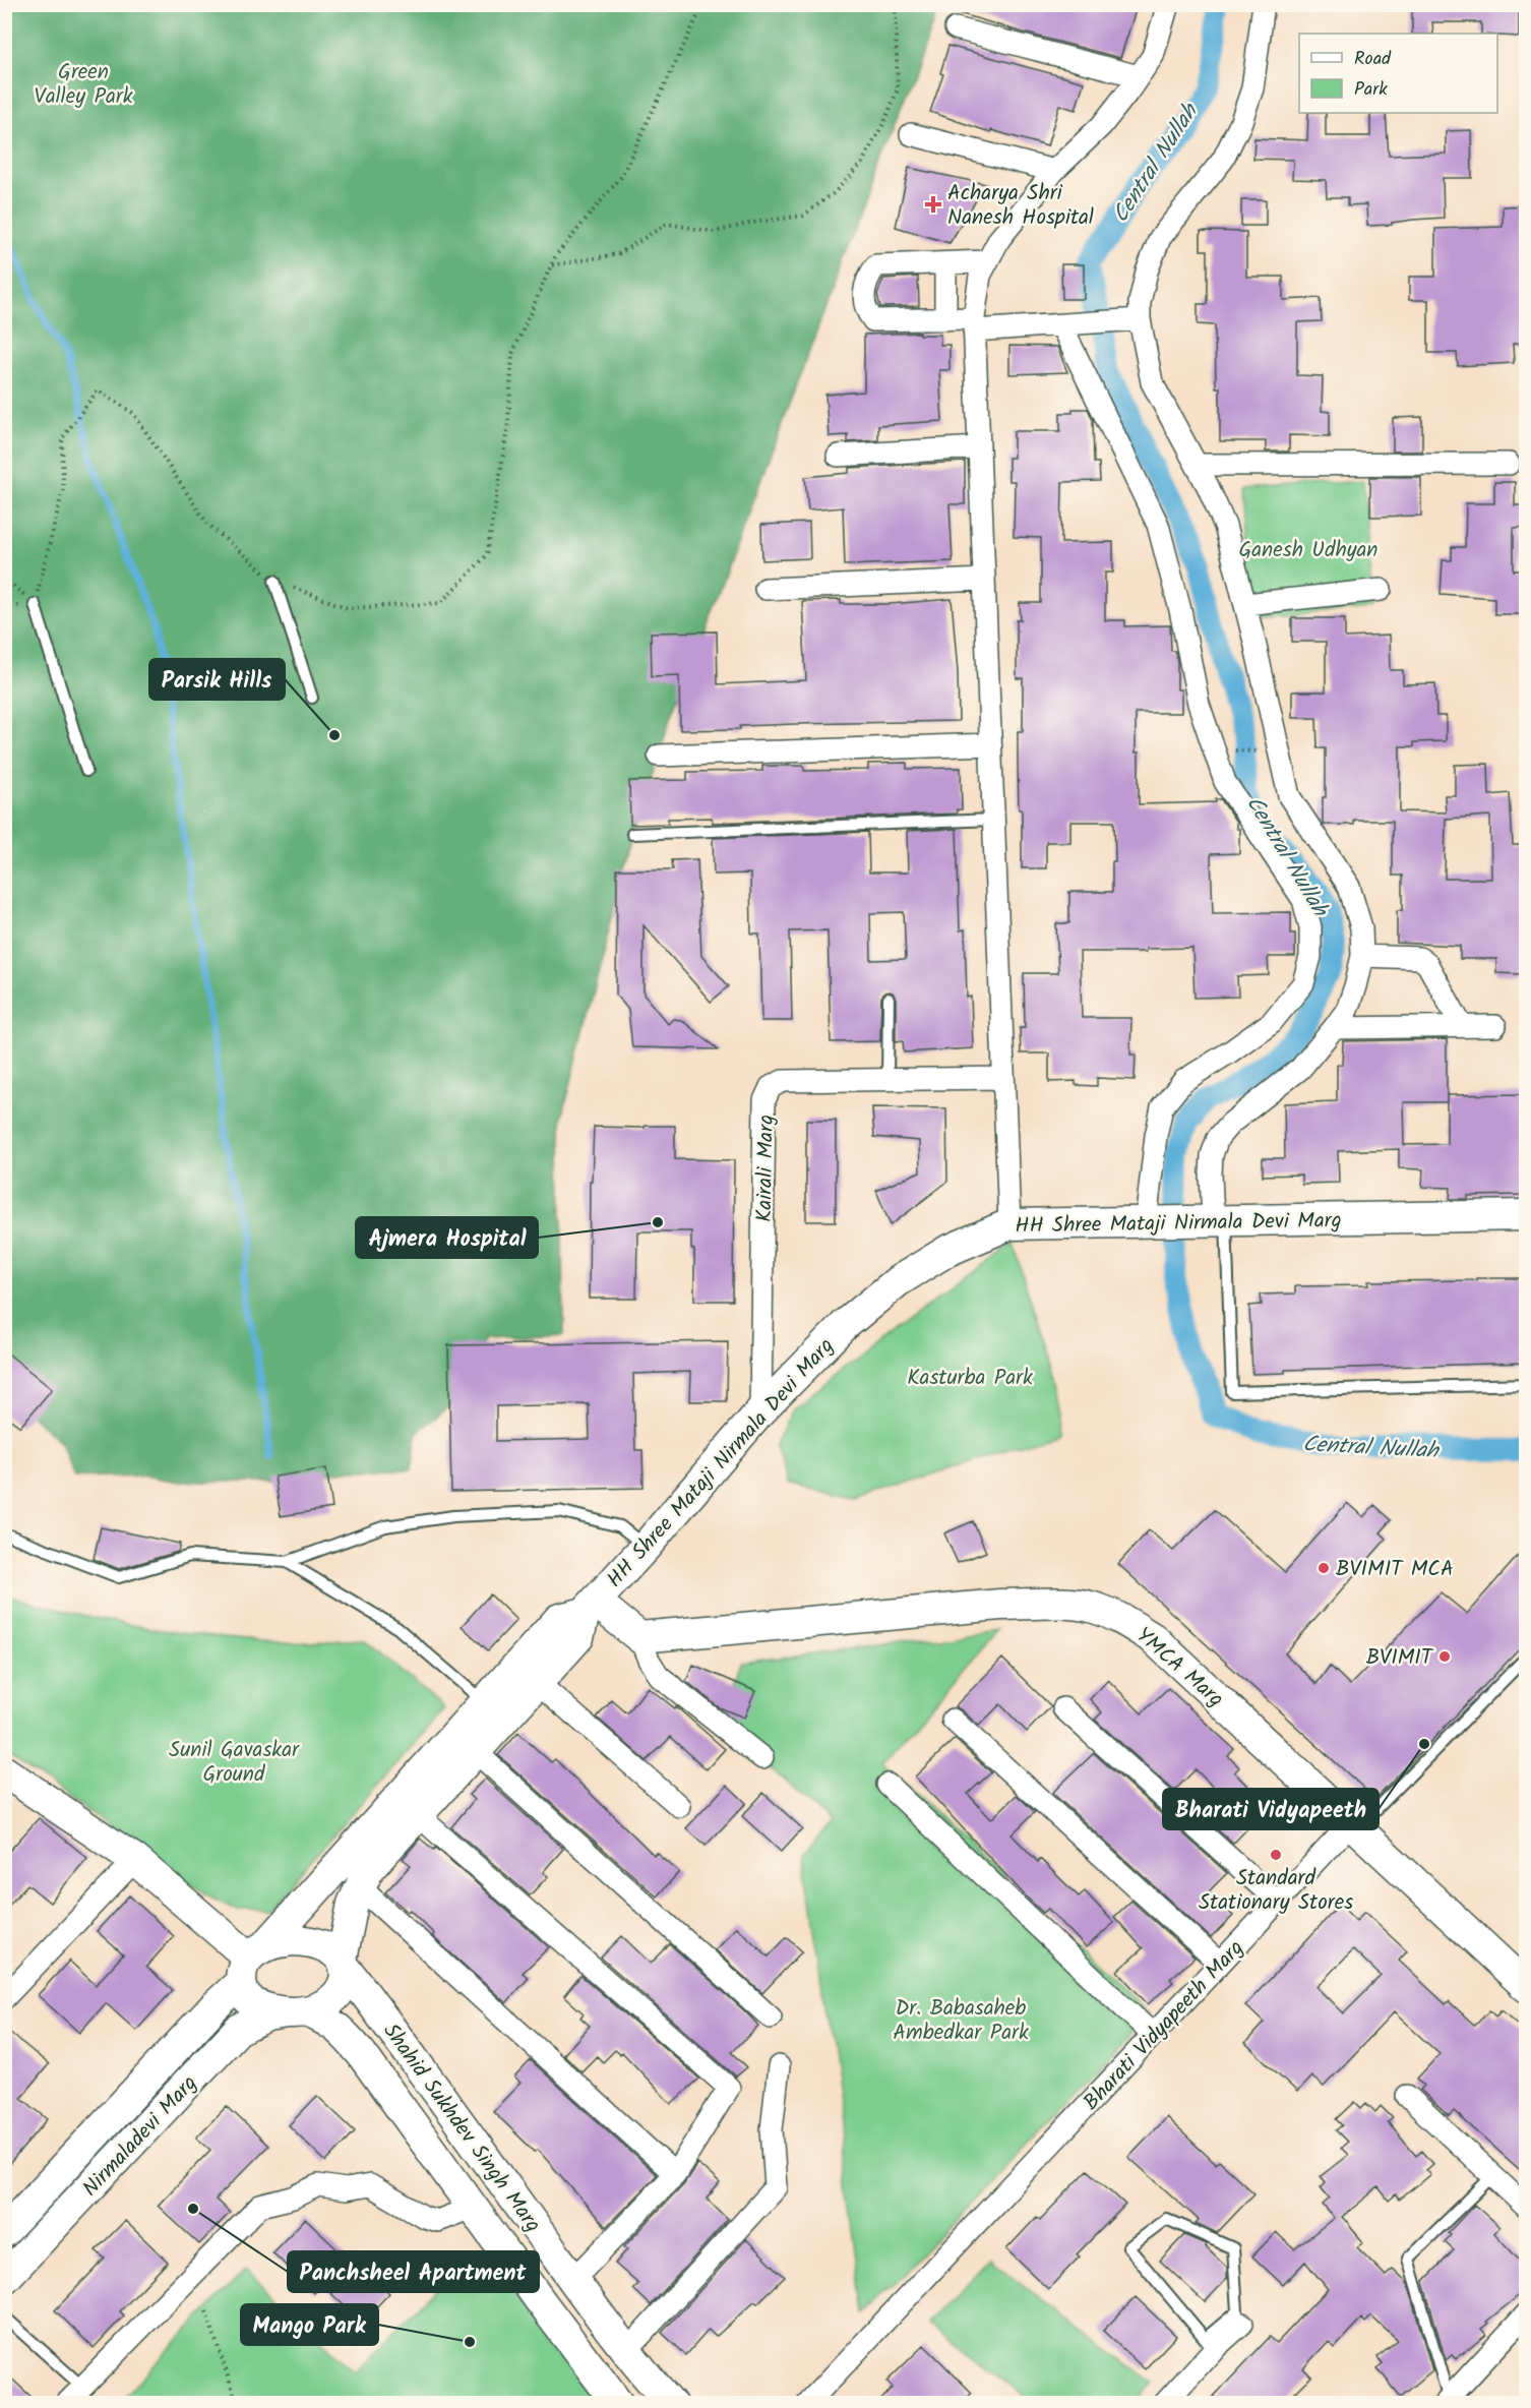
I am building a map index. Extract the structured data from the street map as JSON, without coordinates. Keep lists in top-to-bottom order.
{
  "streets": {
    "main road": [
      "HH Shree Mataji Nirmala Devi Marg",
      "YMCA Marg",
      "Shahid Sukhdev Singh Marg",
      "Nirmaladevi Marg"
    ],
    "street": ["Kairali Marg", "Bharati Vidyapeeth Marg"]
  },
  "crossings": [
    ["Kairali Marg", "HH Shree Mataji Nirmala Devi Marg"],
    ["HH Shree Mataji Nirmala Devi Marg", "Shahid Sukhdev Singh Marg"],
    ["HH Shree Mataji Nirmala Devi Marg", "Nirmaladevi Marg"],
    ["YMCA Marg", "Bharati Vidyapeeth Marg"],
    ["Shahid Sukhdev Singh Marg", "Nirmaladevi Marg"]
  ],
  "water": ["Central Nullah"],
  "parks": [
    "Green Valley Park",
    "Ganesh Udhyan",
    "Kasturba Park",
    "Sunil Gavaskar Ground",
    "Dr. Babasaheb Ambedkar Park"
  ],
  "places": {
    "health": ["Acharya Shri Nanesh Hospital"],
    "other": [
      "Parsik Hills",
      "Ajmera Hospital",
      "BVIMIT MCA",
      "BVIMIT",
      "Bharati Vidyapeeth",
      "Standard Stationary Stores",
      "Panchsheel Apartment",
      "Mango Park"
    ]
  },
  "legend": ["Road", "Park"]
}
